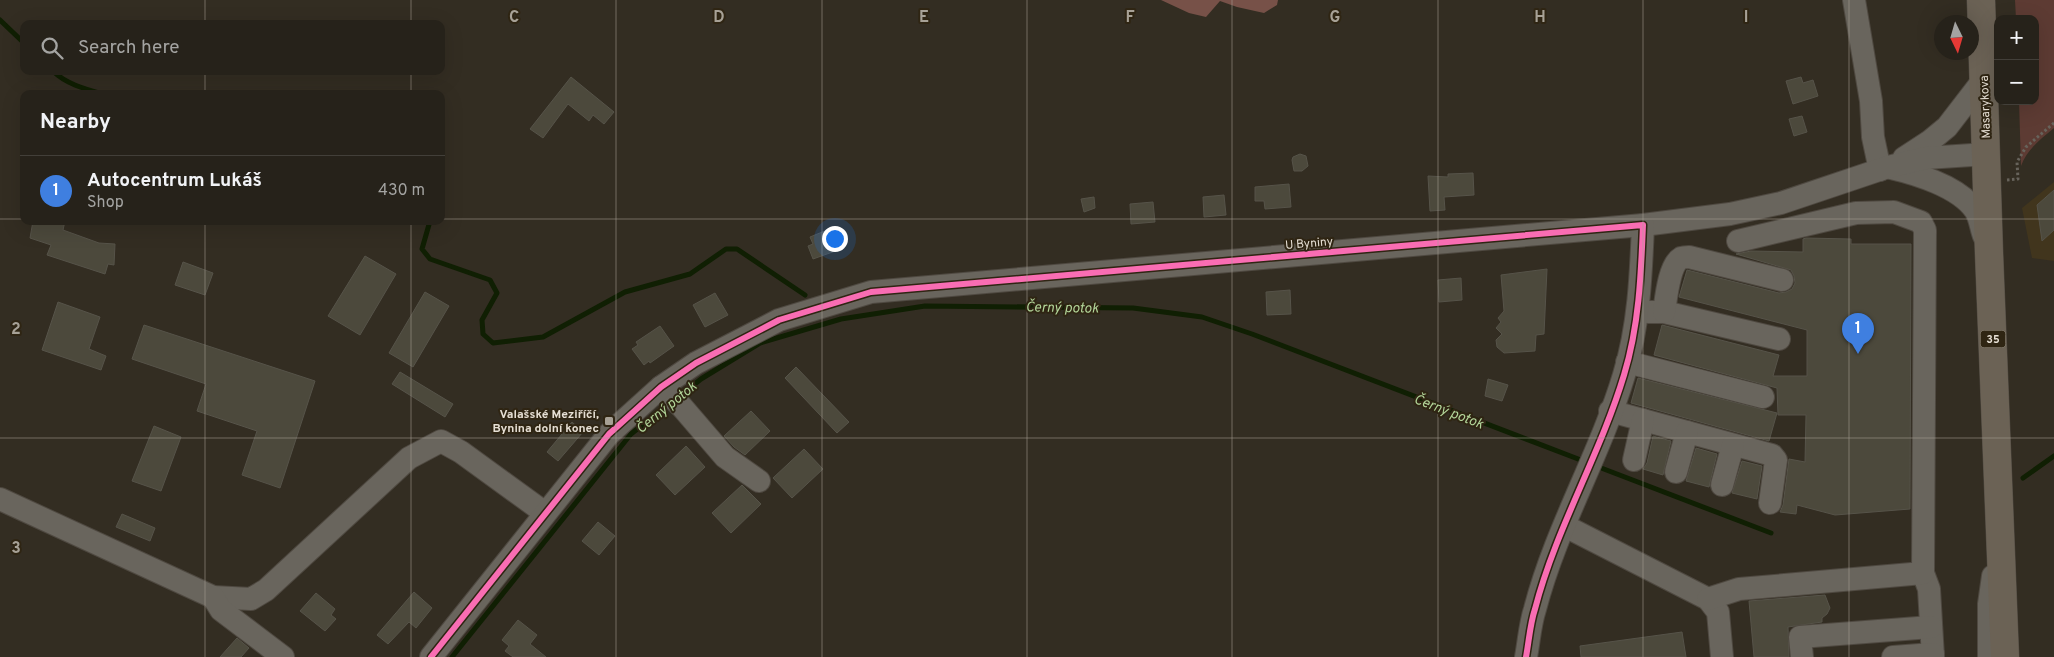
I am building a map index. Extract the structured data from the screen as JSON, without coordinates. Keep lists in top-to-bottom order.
{
  "streets": {
    "main road": ["Masarykova", "35"],
    "street": ["U Byniny"]
  },
  "crossings": [
    ["Masarykova", "35"]
  ],
  "water": ["Černý potok"],
  "places": {
    "transit": ["Valašské Meziříčí, Bynina dolní konec"]
  },
  "north": "bottom",
  "page": {
    "map_buttons": ["+", "−"],
    "search": "Search here",
    "heading": "Nearby",
    "list": [
      {
        "mark": "1",
        "name": "Autocentrum Lukáš",
        "note": "Shop",
        "value": "430 m"
      }
    ],
    "pins": "1"
  },
  "grid": {
    "columns": [
      "C",
      "D",
      "E",
      "F",
      "G",
      "H",
      "I"
    ],
    "rows": ["2", "3"]
  }
}
